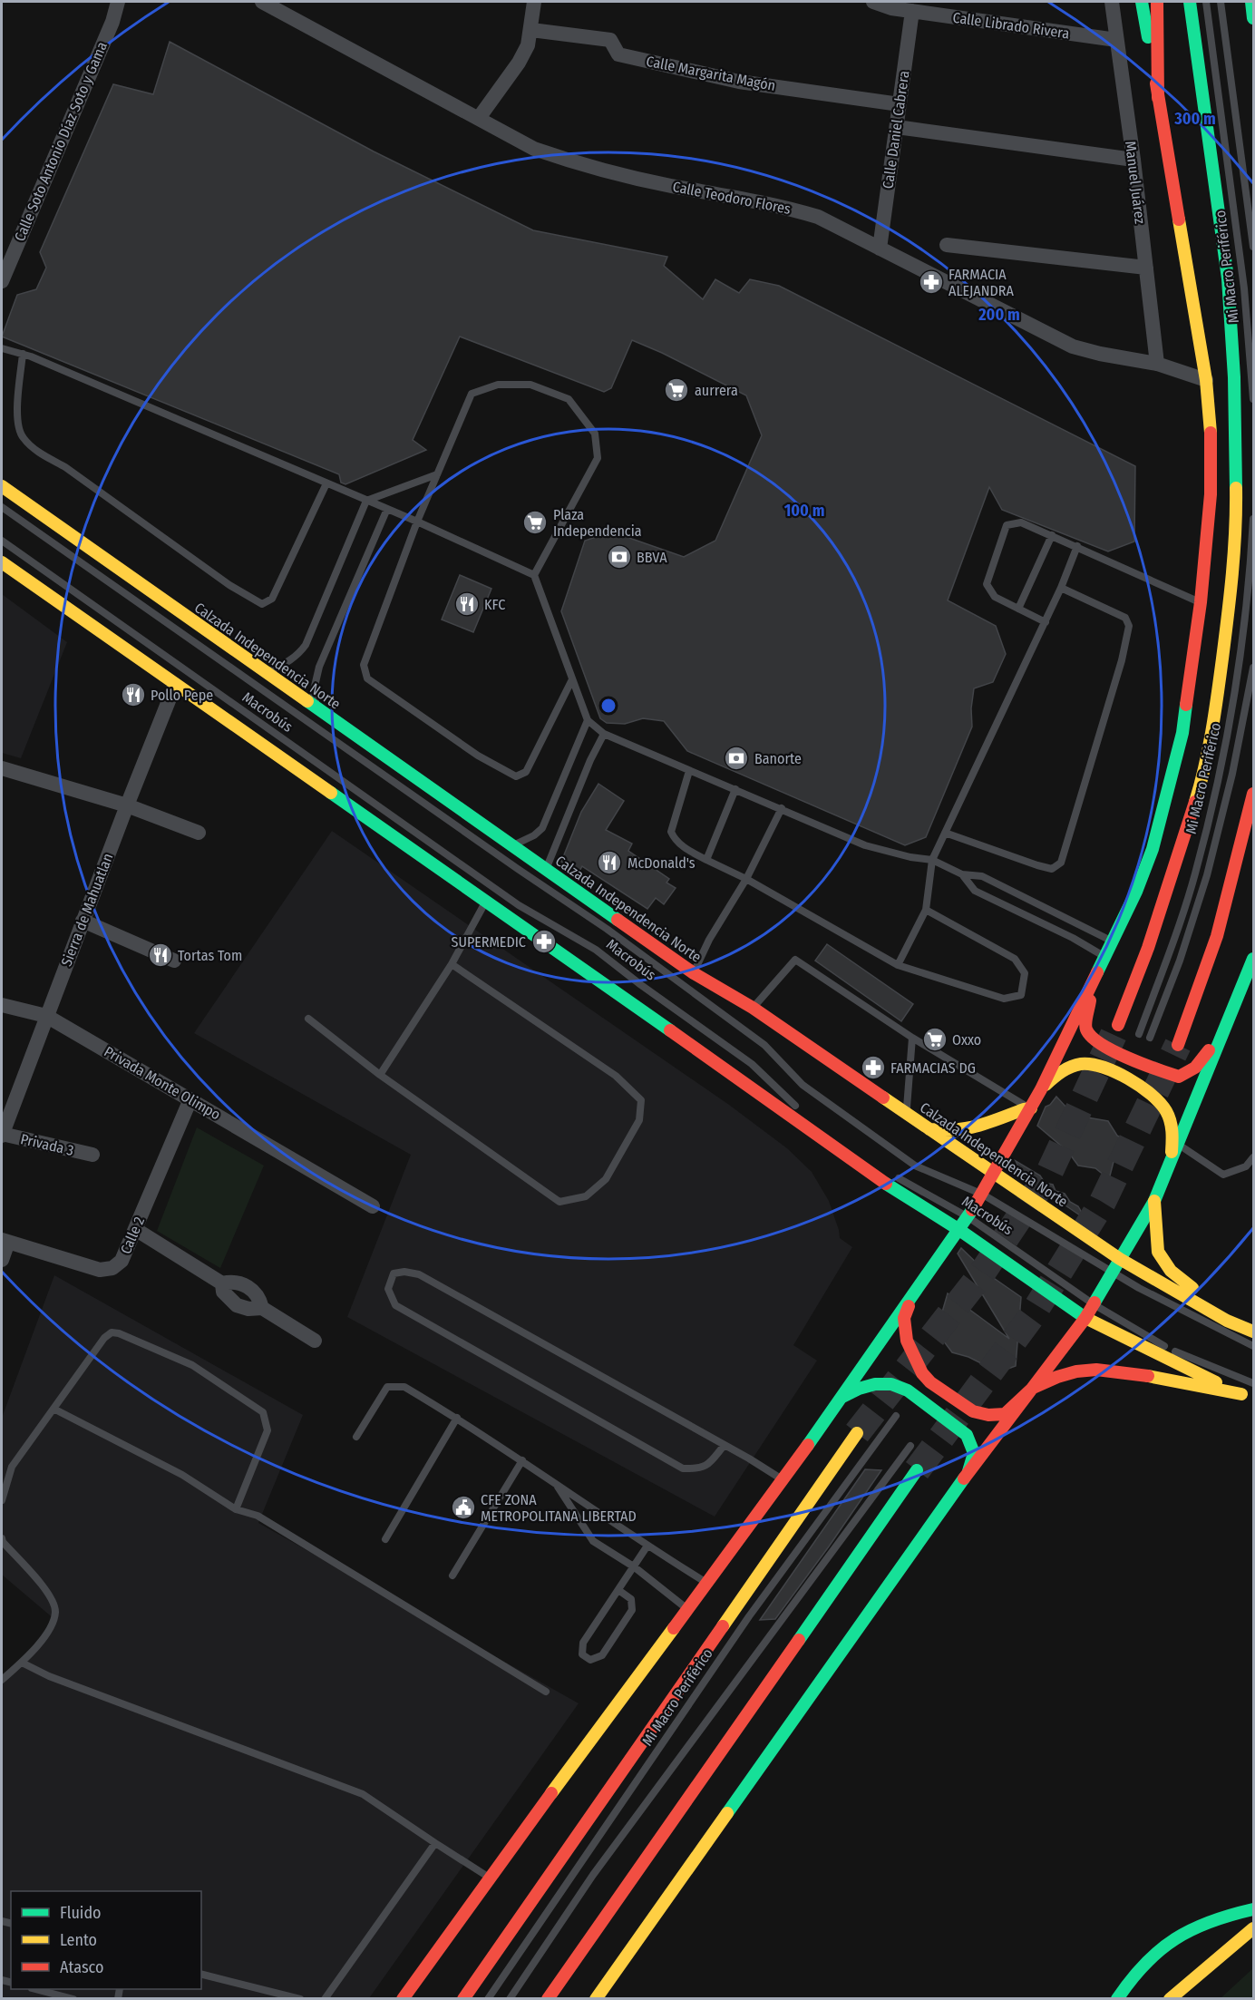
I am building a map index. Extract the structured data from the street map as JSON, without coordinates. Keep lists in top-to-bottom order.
{
  "streets": {
    "main road": ["Calzada Independencia Norte"],
    "street": [
      "Calle Librado Rivera",
      "Calle Margarita Magón",
      "Calle Daniel Cabrera",
      "Calle Soto Antonio Díaz Soto y Gama",
      "Manuel Juárez",
      "Calle Teodoro Flores",
      "Sierra de Mahuatlan",
      "Privada Monte Olimpo",
      "Privada 3",
      "Calle 2"
    ],
    "lane": ["Mi Macro Periférico", "Macrobús"]
  },
  "crossings": [
    ["Calle Librado Rivera", "Calle Daniel Cabrera"],
    ["Calle Librado Rivera", "Manuel Juárez"],
    ["Calle Margarita Magón", "Calle Daniel Cabrera"],
    ["Calle Daniel Cabrera", "Calle Teodoro Flores"],
    ["Manuel Juárez", "Calle Teodoro Flores"],
    ["Sierra de Mahuatlan", "Privada Monte Olimpo"],
    ["Sierra de Mahuatlan", "Privada 3"],
    ["Privada Monte Olimpo", "Calle 2"]
  ],
  "places": {
    "pharmacy": ["FARMACIA ALEJANDRA", "SUPERMEDIC", "FARMACIAS DG"],
    "supermarket": ["aurrera", "Plaza Independencia", "Oxxo"],
    "bank": ["BBVA", "Banorte"],
    "restaurant": [
      "KFC",
      "Pollo Pepe",
      "McDonald's",
      "Tortas Tom"
    ],
    "public building": ["CFE ZONA METROPOLITANA LIBERTAD"]
  },
  "legend": ["Fluido", "Lento", "Atasco"],
  "rings": ["300 m", "200 m", "100 m"]
}
